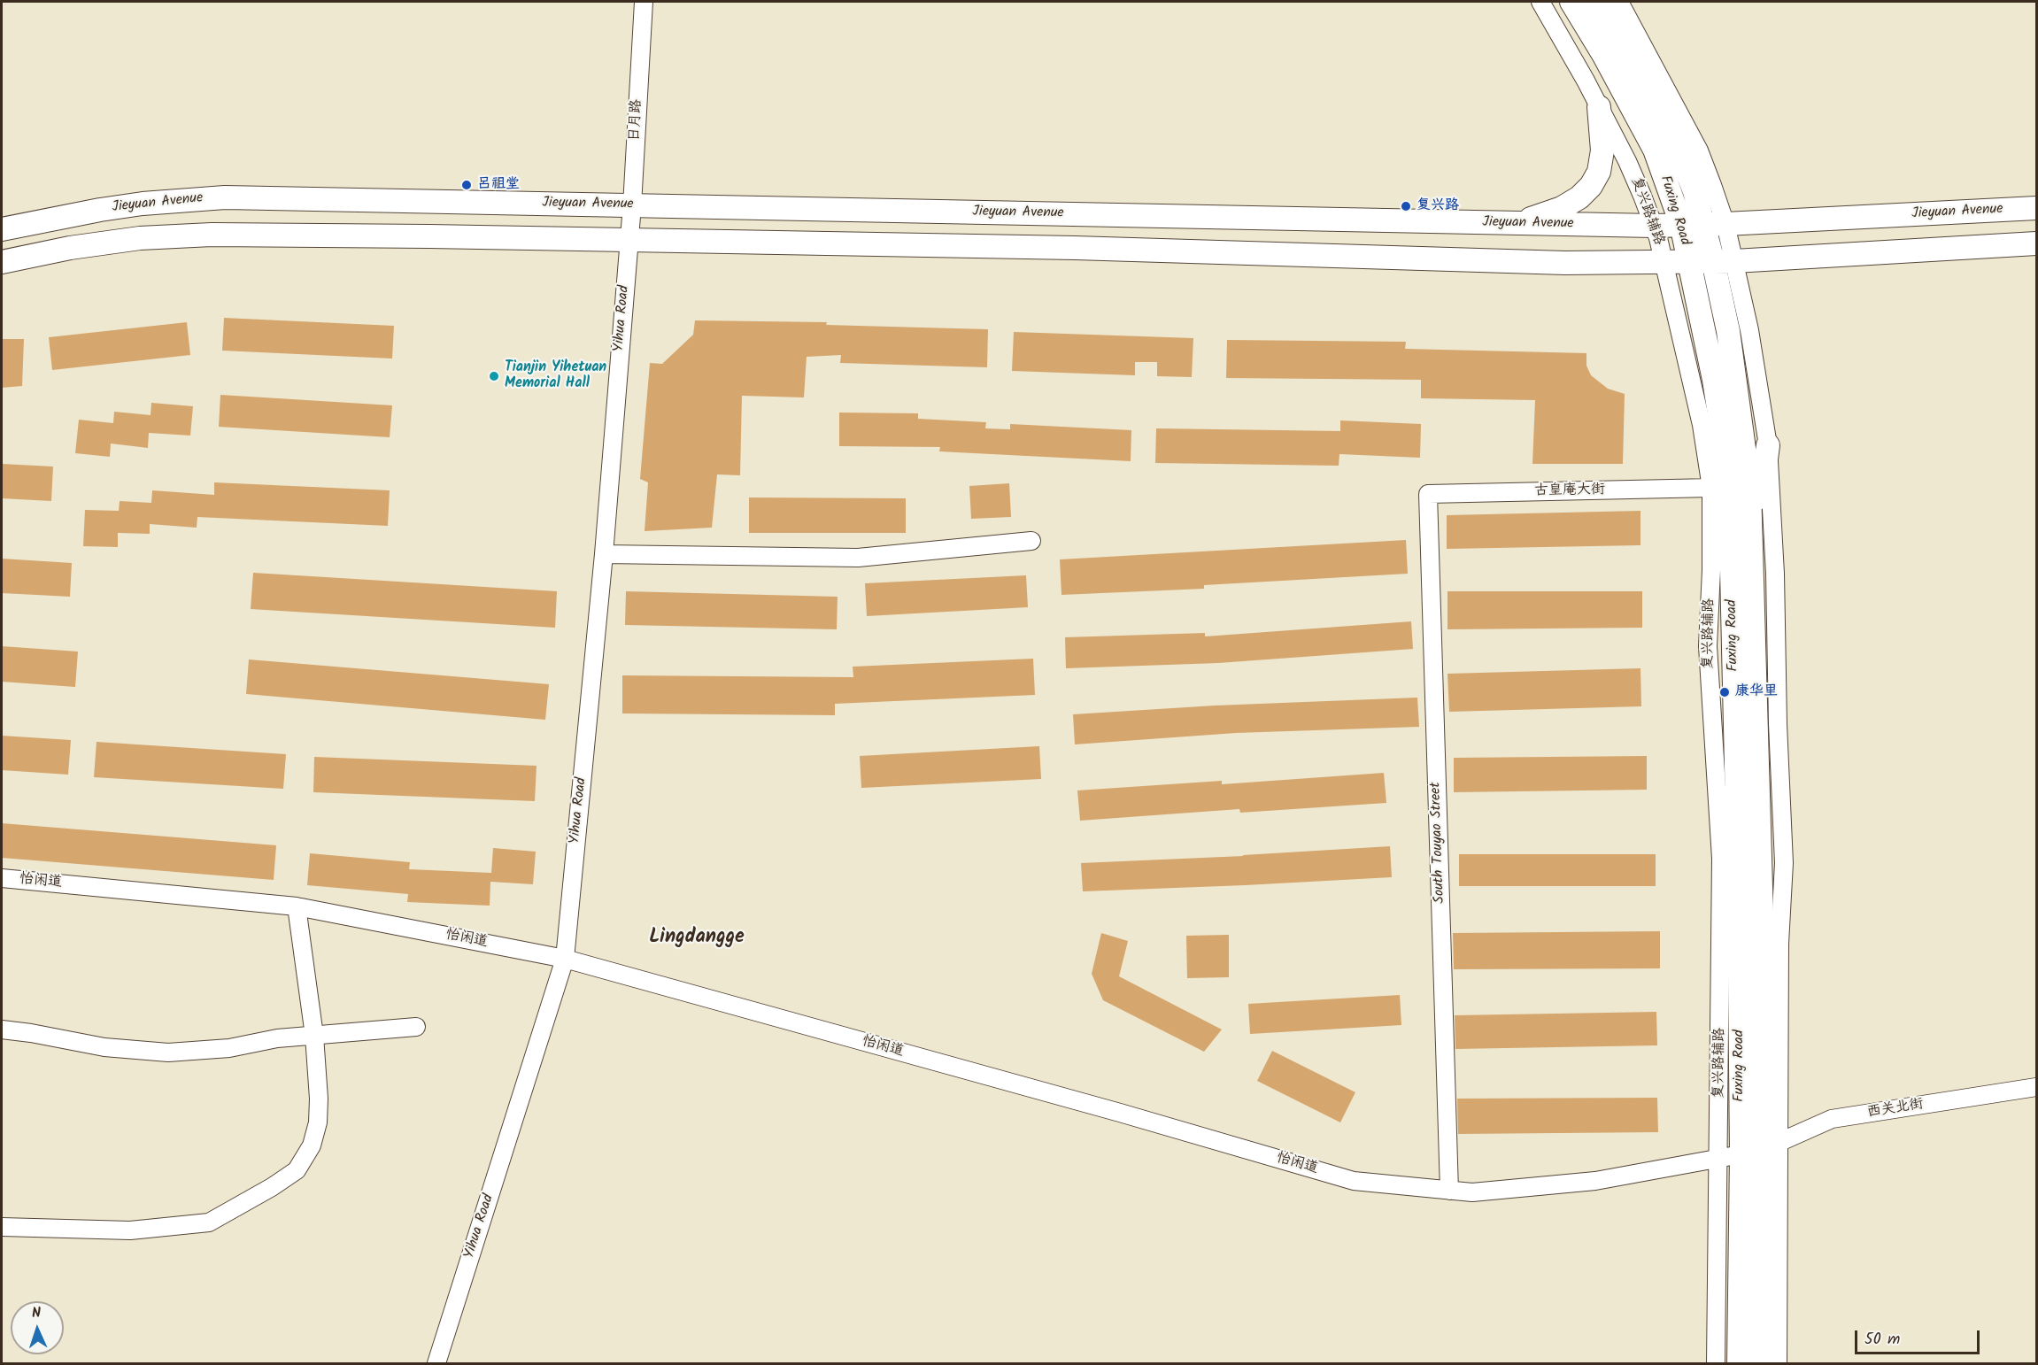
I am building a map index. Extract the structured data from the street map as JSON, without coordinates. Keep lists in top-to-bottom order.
{
  "streets": {
    "main road": ["Jieyuan Avenue", "Fuxing Road"],
    "street": [
      "日月路",
      "复兴路辅路",
      "Yihua Road",
      "古皇庵大街",
      "South Touyao Street",
      "怡闲道",
      "西关北街"
    ]
  },
  "crossings": [
    ["日月路", "Jieyuan Avenue"],
    ["日月路", "Yihua Road"],
    ["Jieyuan Avenue", "Fuxing Road"],
    ["Jieyuan Avenue", "复兴路辅路"],
    ["Fuxing Road", "怡闲道"],
    ["Fuxing Road", "西关北街"],
    ["复兴路辅路", "古皇庵大街"],
    ["复兴路辅路", "怡闲道"],
    ["Yihua Road", "怡闲道"],
    ["古皇庵大街", "South Touyao Street"],
    ["South Touyao Street", "怡闲道"],
    ["怡闲道", "西关北街"]
  ],
  "districts": ["Lingdangge"],
  "places": [
    "吕祖堂",
    "复兴路",
    "Tianjin Yihetuan Memorial Hall",
    "康华里"
  ],
  "scale_bar": "50 m",
  "north": "top"
}
